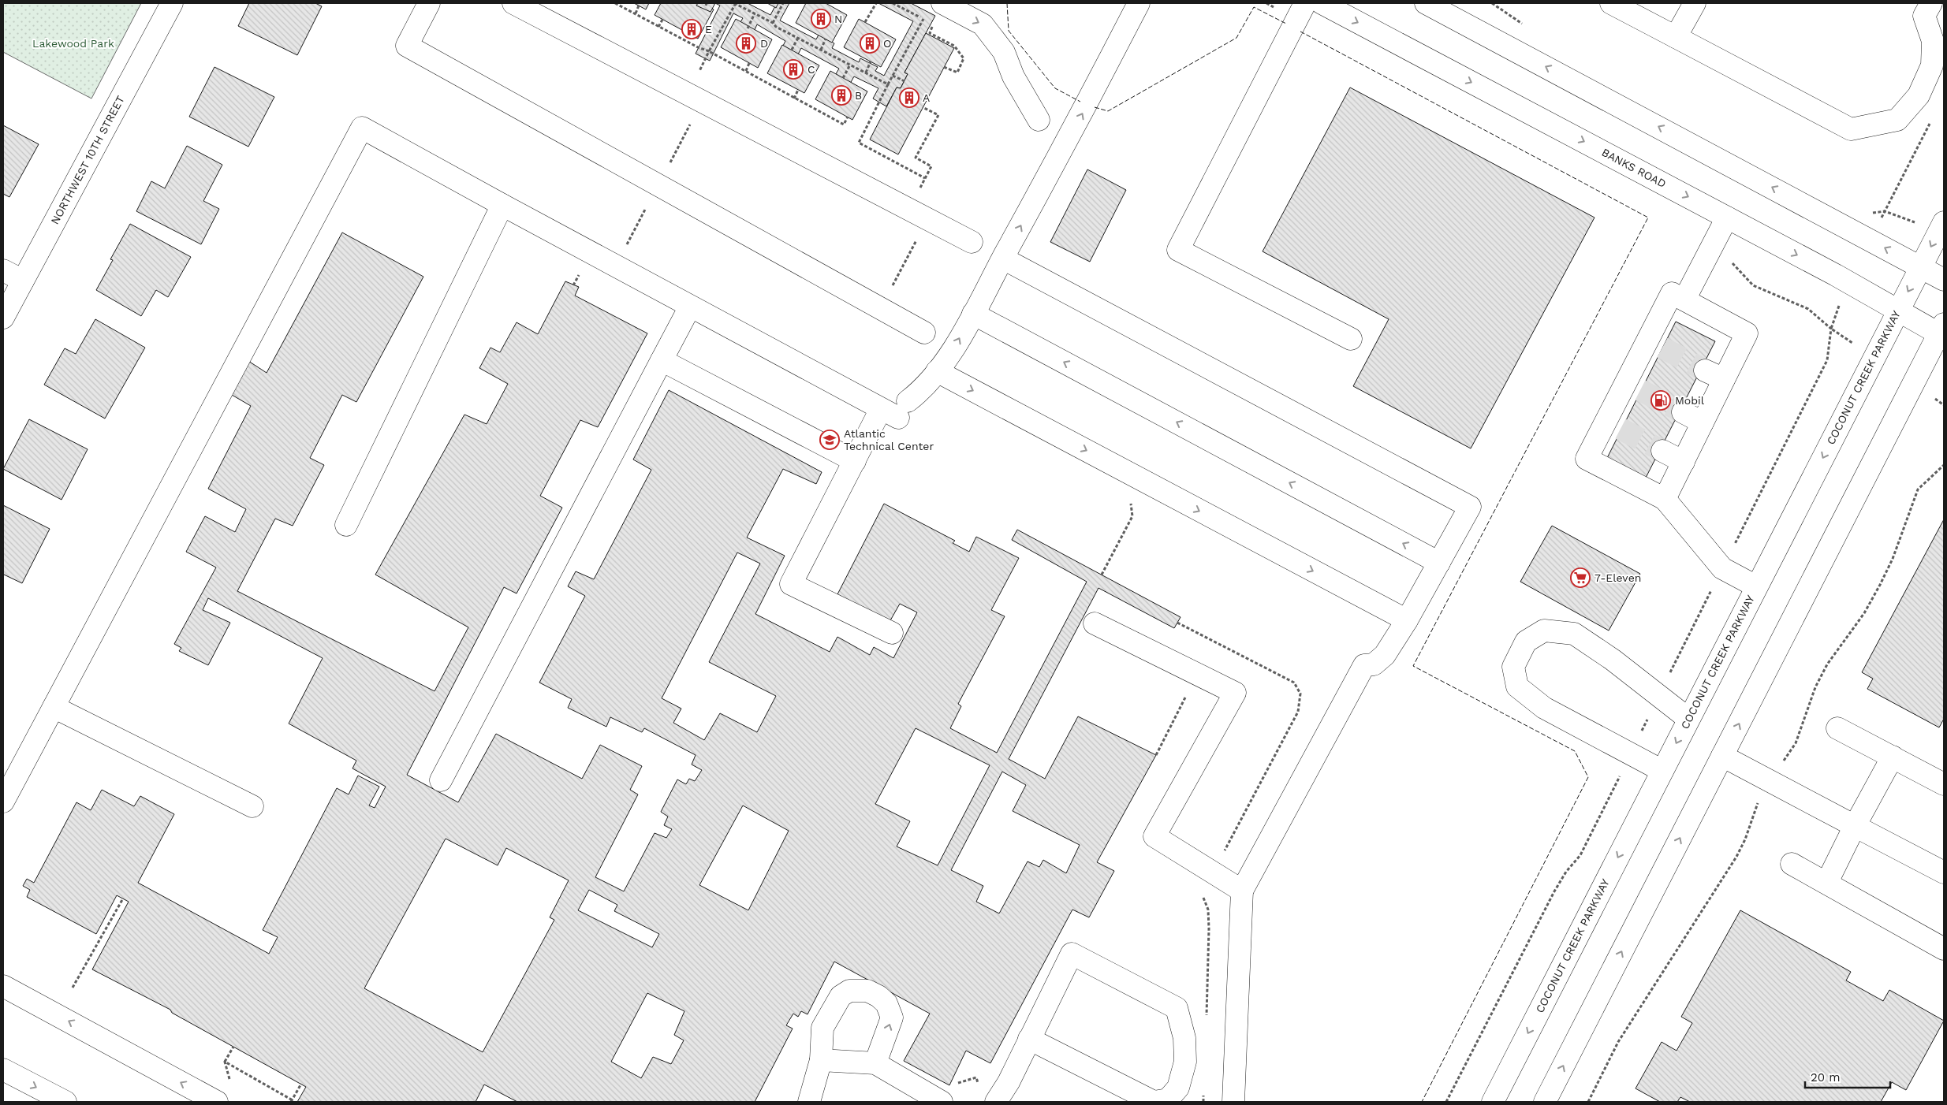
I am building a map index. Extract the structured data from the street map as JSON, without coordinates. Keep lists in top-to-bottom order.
{
  "streets": {
    "main road": ["NORTHWEST 10TH STREET", "BANKS ROAD", "COCONUT CREEK PARKWAY"]
  },
  "crossings": [
    ["BANKS ROAD", "COCONUT CREEK PARKWAY"]
  ],
  "parks": ["Lakewood Park"],
  "places": {
    "building": [
      "N",
      "E",
      "D",
      "O",
      "C",
      "B",
      "A"
    ],
    "fuel station": ["Mobil"],
    "school or university": ["Atlantic Technical Center"],
    "supermarket": ["7-Eleven"]
  },
  "scale_bar": "20 m"
}
